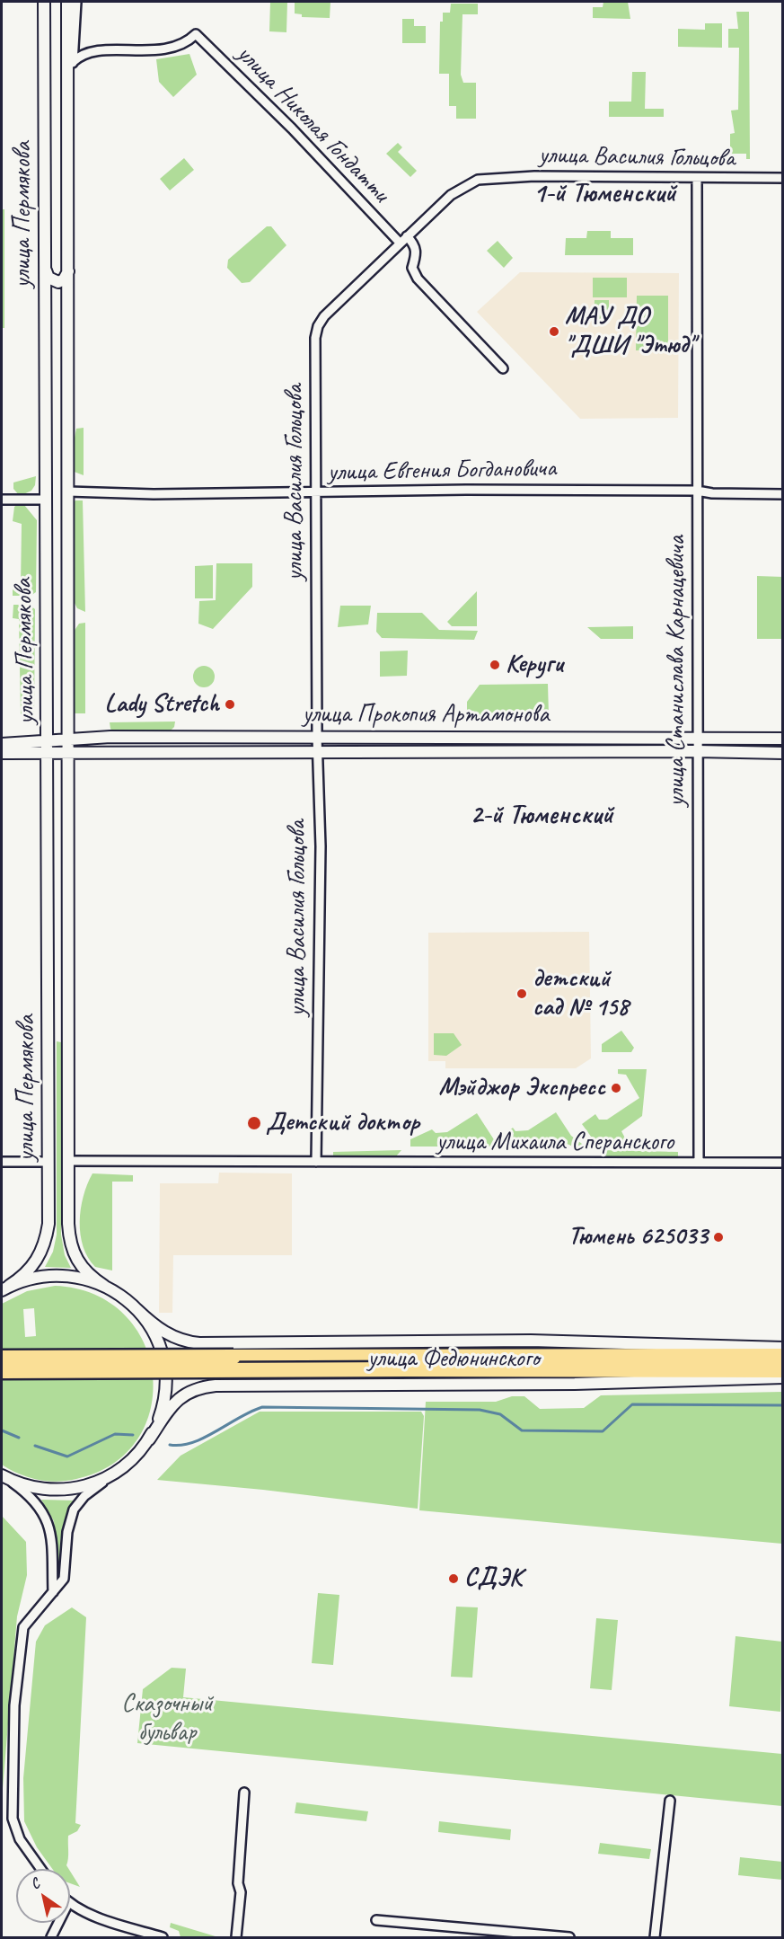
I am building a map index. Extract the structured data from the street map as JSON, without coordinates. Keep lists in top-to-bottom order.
{
  "streets": {
    "highway": ["улица Федюнинского"],
    "main road": ["улица Пермякова", "улица Прокопия Артамонова"],
    "street": [
      "улица Николая Гондатти",
      "улица Василия Гольцова",
      "улица Евгения Богдановича",
      "улица Станислава Карнацевича",
      "улица Михаила Сперанского"
    ]
  },
  "crossings": [
    ["улица Николая Гондатти", "улица Василия Гольцова"],
    ["улица Василия Гольцова", "улица Евгения Богдановича"],
    ["улица Василия Гольцова", "улица Станислава Карнацевича"],
    ["улица Василия Гольцова", "улица Прокопия Артамонова"],
    ["улица Василия Гольцова", "улица Михаила Сперанского"],
    ["улица Пермякова", "улица Евгения Богдановича"],
    ["улица Пермякова", "улица Прокопия Артамонова"],
    ["улица Пермякова", "улица Михаила Сперанского"],
    ["улица Пермякова", "улица Федюнинского"],
    ["улица Евгения Богдановича", "улица Станислава Карнацевича"],
    ["улица Станислава Карнацевича", "улица Прокопия Артамонова"],
    ["улица Станислава Карнацевича", "улица Михаила Сперанского"]
  ],
  "districts": ["1-й Тюменский", "2-й Тюменский"],
  "parks": ["Сказочный бульвар"],
  "places": [
    "МАУ ДО \"ДШИ \"Этюд\"",
    "Керуги",
    "Lady Stretch",
    "детский сад № 158",
    "Мэйджор Экспресс",
    "Детский доктор",
    "Тюмень 625033",
    "СДЭК"
  ],
  "north": "top left"
}
